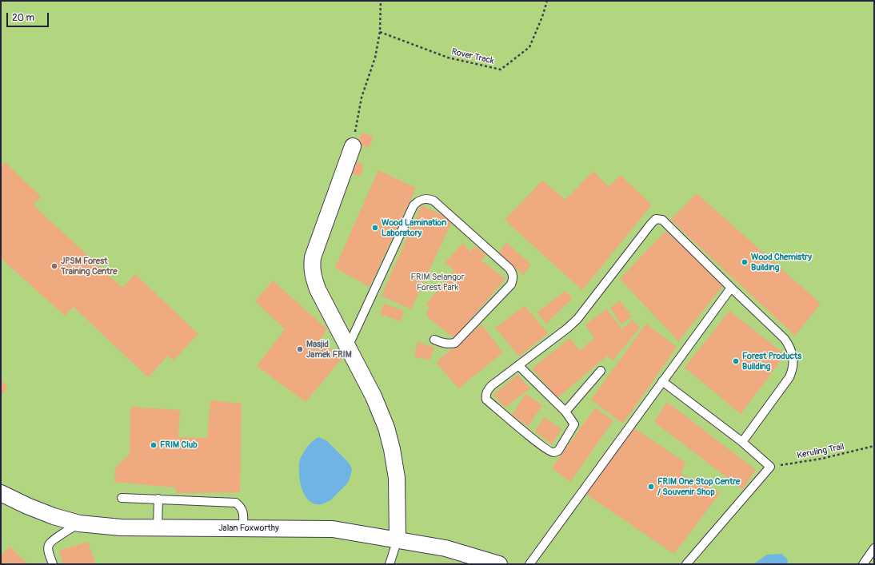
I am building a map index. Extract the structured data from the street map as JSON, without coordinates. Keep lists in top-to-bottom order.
{
  "streets": {
    "street": ["Jalan Foxworthy"],
    "path": ["Rover Track", "Keruling Trail"]
  },
  "parks": ["FRIM Selangor Forest Park"],
  "places": [
    "Wood Lamination Laboratory",
    "Wood Chemistry Building",
    "JPSM Forest Training Centre",
    "Masjid Jamek FRIM",
    "Forest Products Building",
    "FRIM Club",
    "FRIM One Stop Centre / Souvenir Shop"
  ],
  "scale_bar": "20 m"
}
